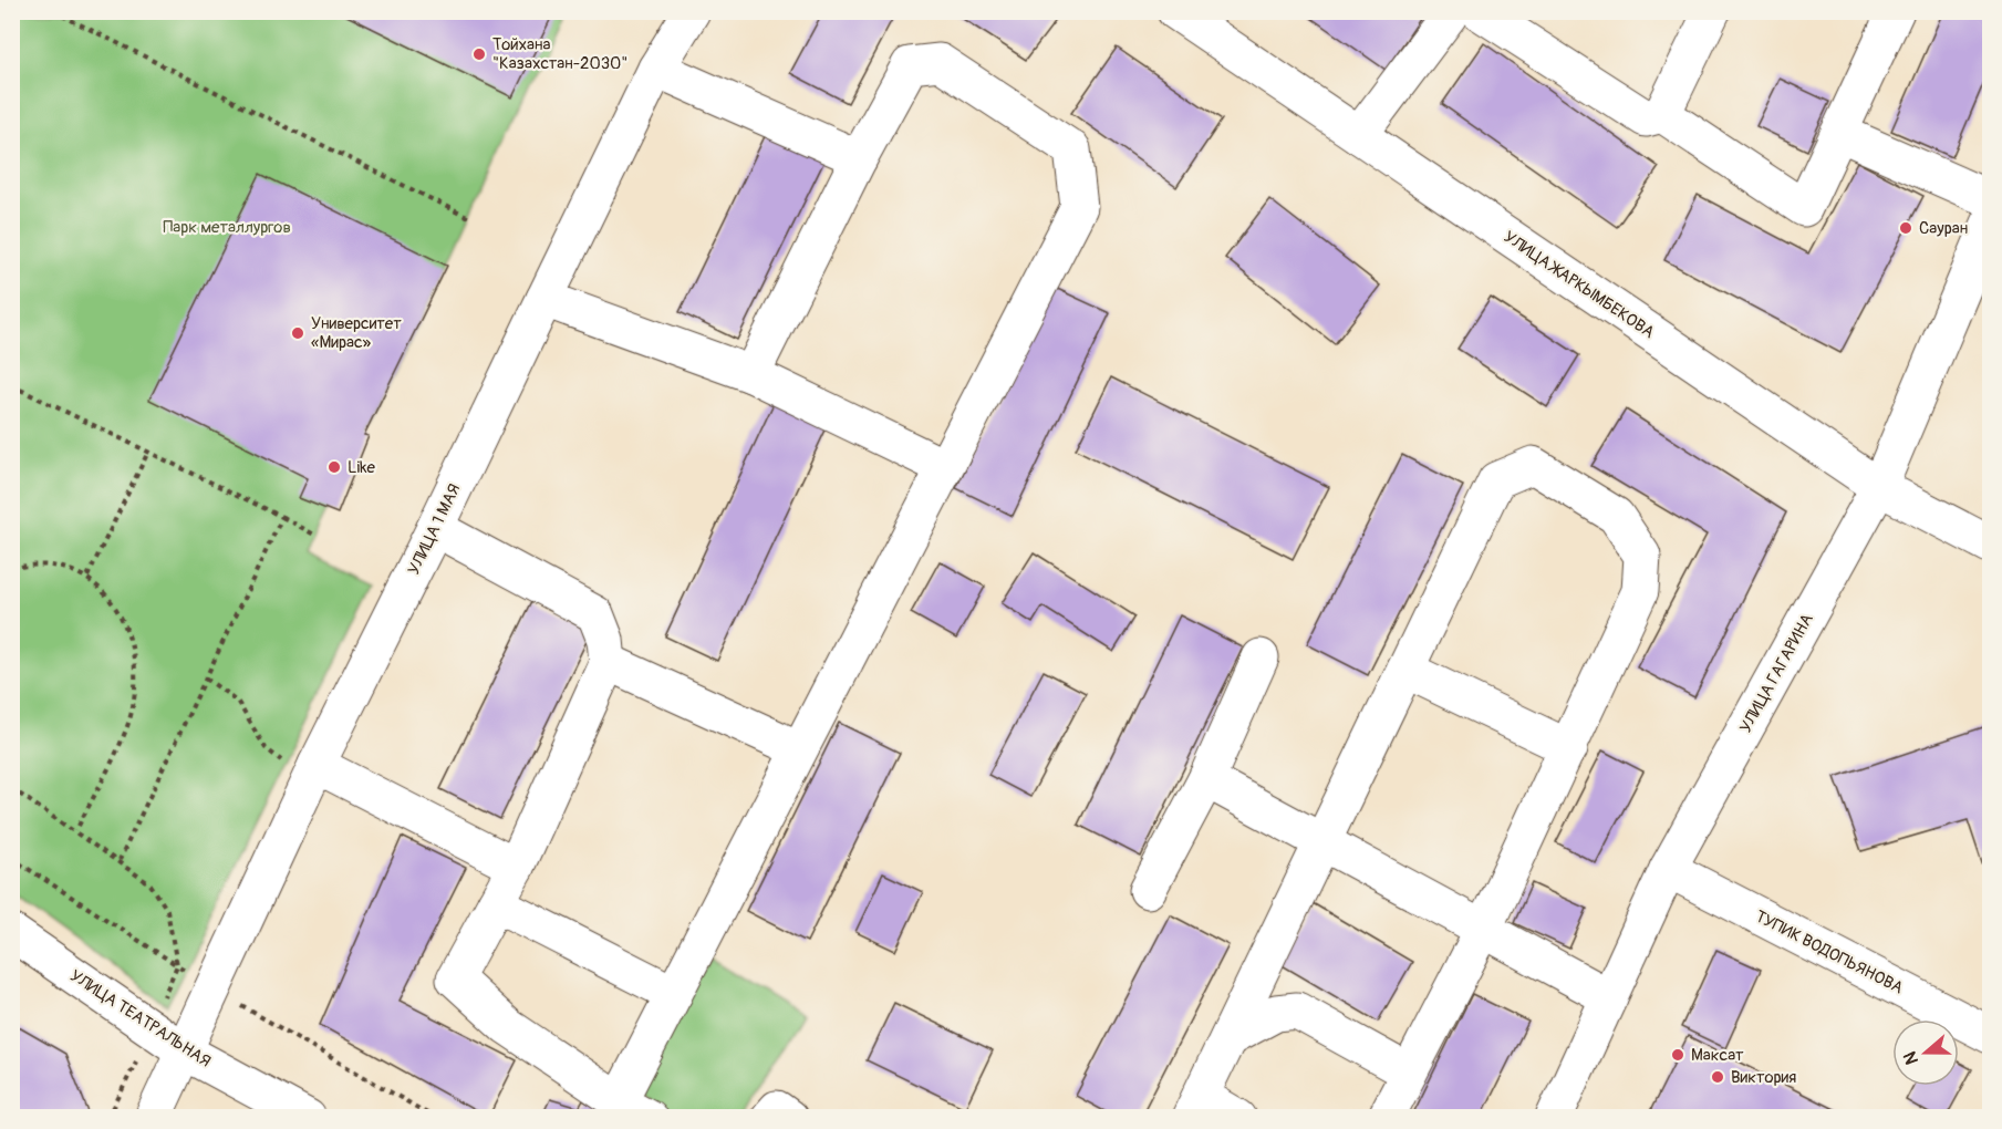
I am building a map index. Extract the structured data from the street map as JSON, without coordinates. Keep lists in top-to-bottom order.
{
  "streets": {
    "street": [
      "УЛИЦА ЖАРКЫМБЕКОВА",
      "УЛИЦА 1 МАЯ",
      "УЛИЦА ГАГАРИНА",
      "ТУПИК ВОДОПЬЯНОВА",
      "УЛИЦА ТЕАТРАЛЬНАЯ"
    ]
  },
  "crossings": [
    ["УЛИЦА ЖАРКЫМБЕКОВА", "УЛИЦА ГАГАРИНА"],
    ["УЛИЦА 1 МАЯ", "УЛИЦА ТЕАТРАЛЬНАЯ"],
    ["УЛИЦА ГАГАРИНА", "ТУПИК ВОДОПЬЯНОВА"]
  ],
  "parks": ["Парк металлургов"],
  "places": [
    "Тойхана \"Казахстан-2030\"",
    "Сауран",
    "Университет «Мирас»",
    "Like",
    "Максат",
    "Виктория"
  ],
  "north": "left"
}
